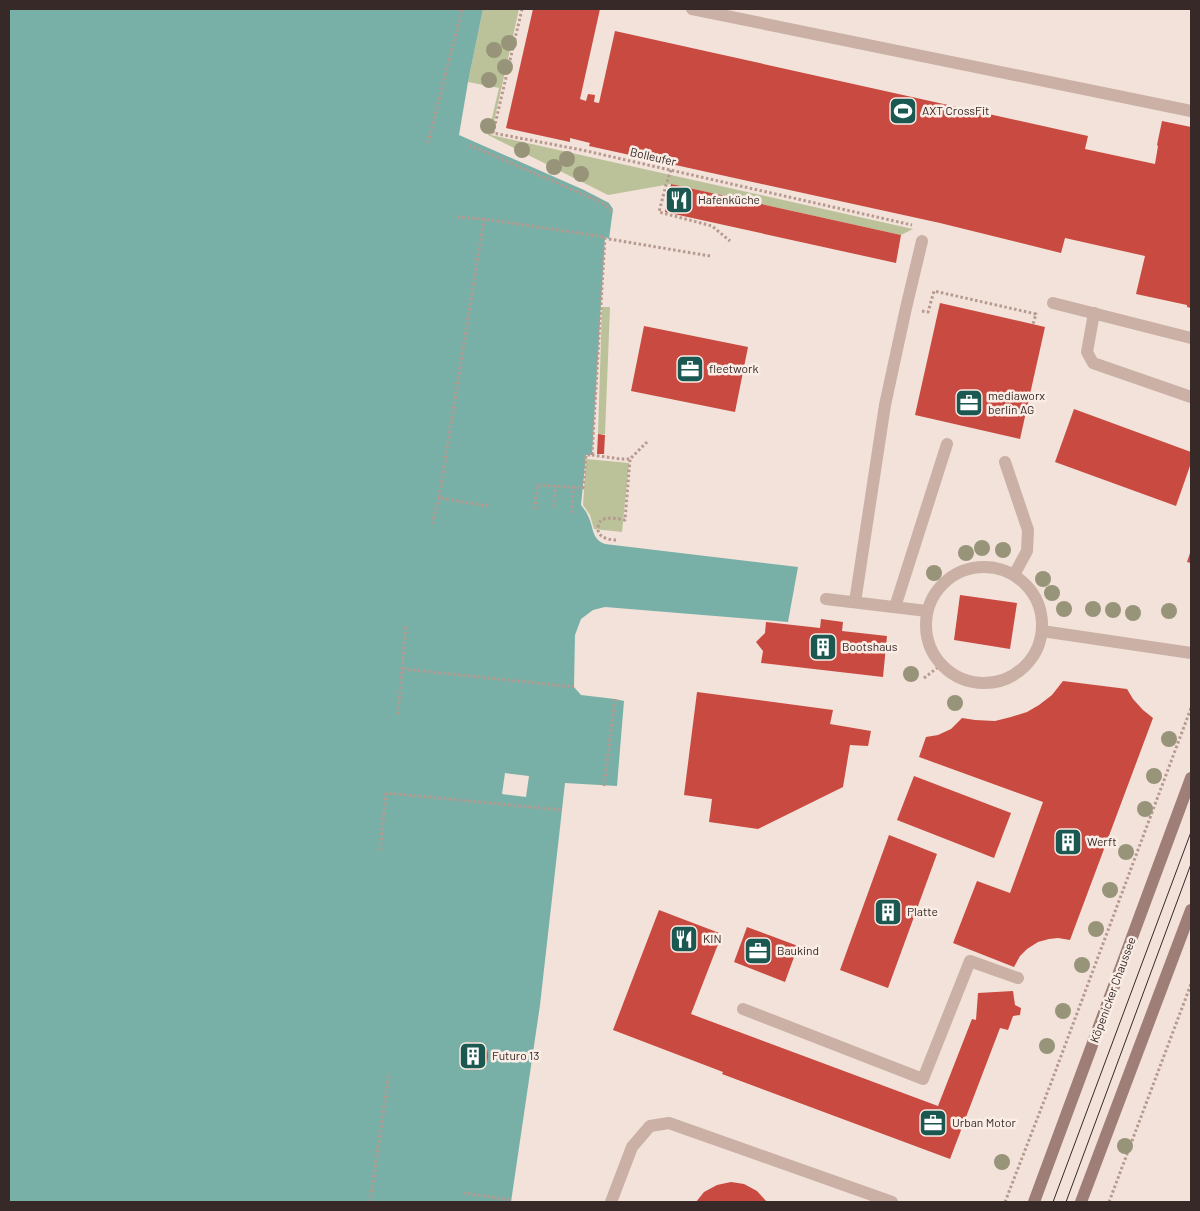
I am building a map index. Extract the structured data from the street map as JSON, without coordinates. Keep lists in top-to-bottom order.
{
  "streets": {
    "main road": ["Köpenicker Chaussee"],
    "path": ["Bolleufer"]
  },
  "places": {
    "sports": ["AXT CrossFit"],
    "restaurant": ["Hafenküche", "KIN"],
    "office": [
      "fleetwork",
      "mediaworx berlin AG",
      "Baukind",
      "Urban Motor"
    ],
    "building": [
      "Bootshaus",
      "Werft",
      "Platte",
      "Futuro 13"
    ]
  }
}
